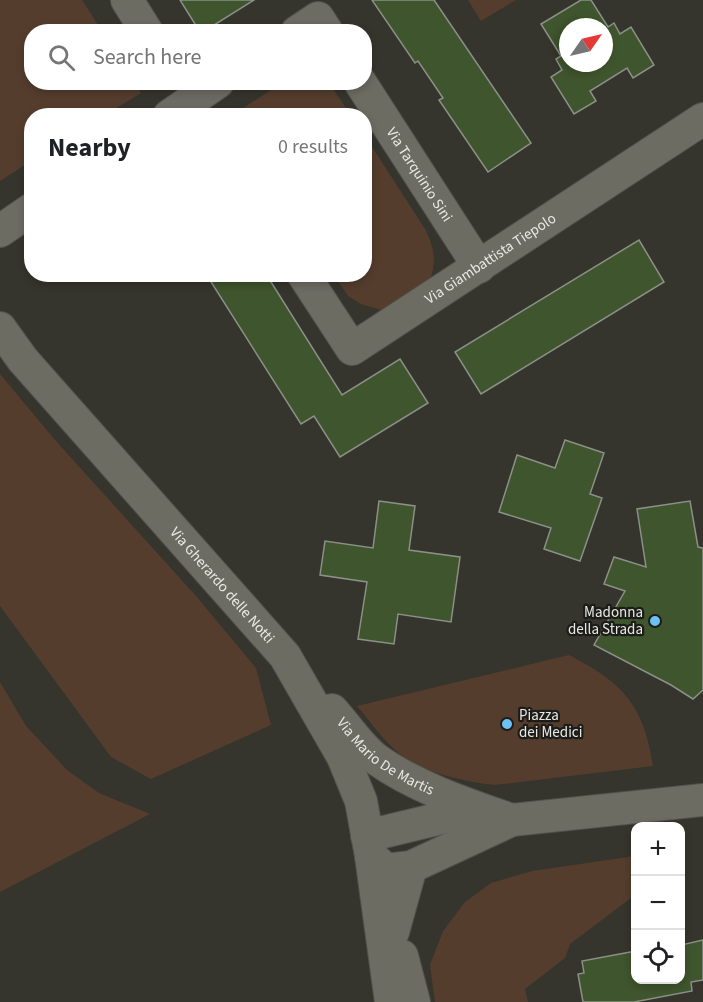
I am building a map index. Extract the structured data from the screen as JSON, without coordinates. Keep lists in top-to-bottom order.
{
  "streets": {
    "street": [
      "Via Tarquinio Sini",
      "Via Giambattista Tiepolo",
      "Via Gherardo delle Notti",
      "Via Mario De Martis"
    ]
  },
  "crossings": [
    ["Via Tarquinio Sini", "Via Giambattista Tiepolo"],
    ["Via Gherardo delle Notti", "Via Mario De Martis"]
  ],
  "places": ["Madonna della Strada", "Piazza dei Medici"],
  "north": "top right",
  "page": {
    "search": "Search here",
    "heading": ["Nearby", "0 results"],
    "map_buttons": ["+", "−"]
  }
}
